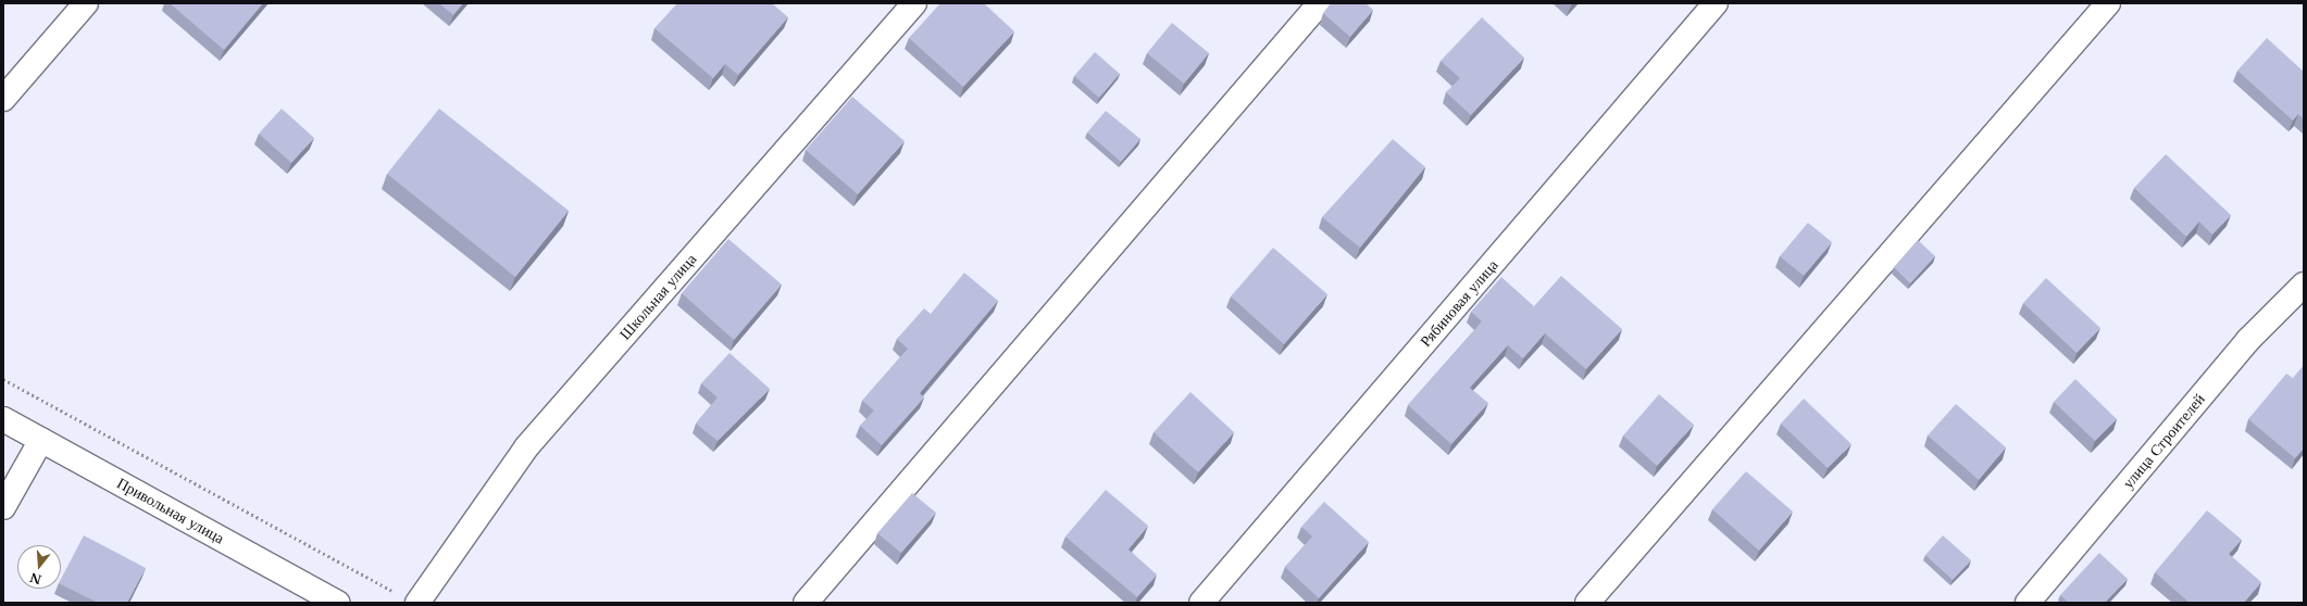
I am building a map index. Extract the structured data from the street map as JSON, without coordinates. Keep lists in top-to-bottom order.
{
  "streets": {
    "street": [
      "Школьная улица",
      "Рябиновая улица",
      "улица Строителей",
      "Привольная улица"
    ]
  },
  "north": "bottom"
}
